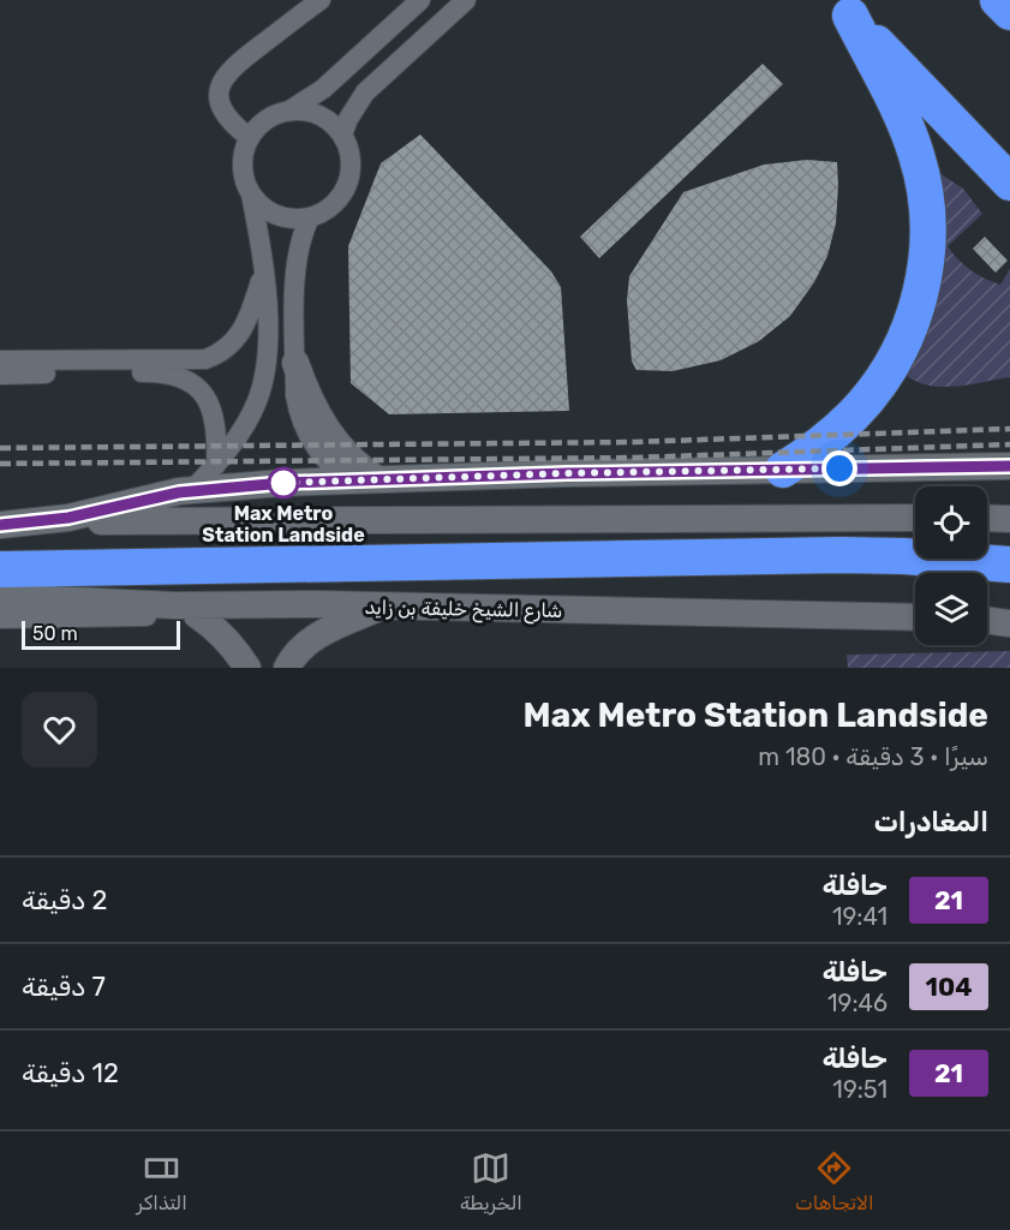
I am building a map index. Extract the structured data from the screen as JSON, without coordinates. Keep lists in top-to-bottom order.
{
  "streets": {
    "main road": ["شارع الشيخ خليفة بن زايد"]
  },
  "places": ["Max Metro Station Landside"],
  "lines": ["bus line 21"],
  "scale_bar": "50 m",
  "page": {
    "scale": "50 m",
    "heading": [
      ["Max Metro Station Landside", "سيرًا · 3 دقيقة · 180 m"],
      "المغادرات"
    ],
    "list": [
      {
        "mark": "21",
        "name": "حافلة",
        "note": "19:41",
        "value": "2 دقيقة"
      },
      {
        "mark": "104",
        "name": "حافلة",
        "note": "19:46",
        "value": "7 دقيقة"
      },
      {
        "mark": "21",
        "name": "حافلة",
        "note": "19:51",
        "value": "12 دقيقة"
      }
    ],
    "tabs": ["الاتجاهات", "الخريطة", "التذاكر"]
  }
}
